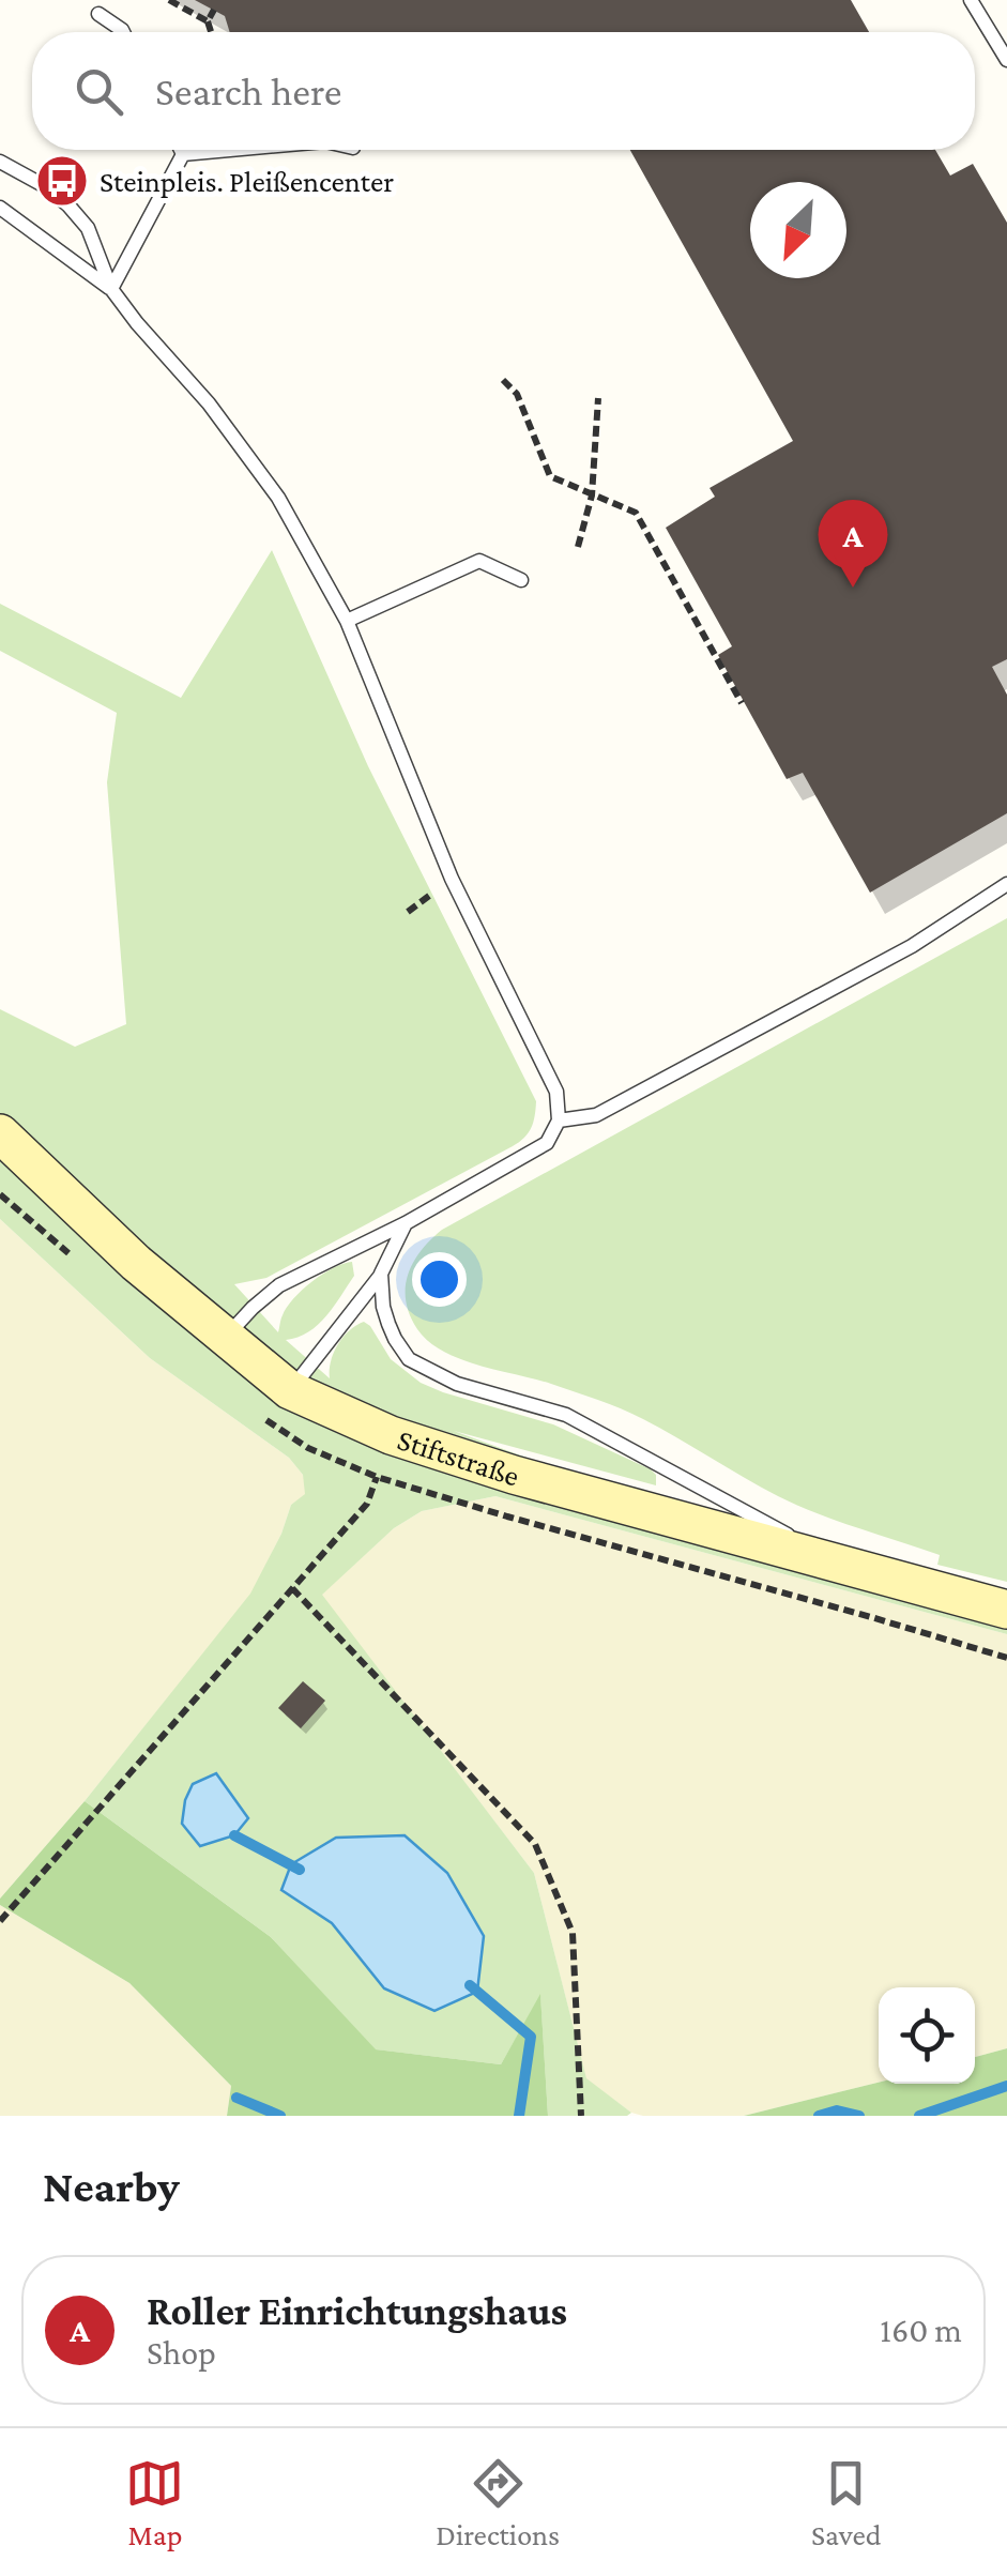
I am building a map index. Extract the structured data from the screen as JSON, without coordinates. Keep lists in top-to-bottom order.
{
  "streets": {
    "main road": ["Stiftstraße"]
  },
  "places": {
    "bus stop": ["Steinpleis. Pleißencenter"]
  },
  "north": "bottom left",
  "page": {
    "search": "Search here",
    "pins": "A",
    "heading": "Nearby",
    "list": [
      {
        "mark": "A",
        "name": "Roller Einrichtungshaus",
        "note": "Shop",
        "value": "160 m"
      }
    ],
    "nav": ["Map", "Directions", "Saved"]
  }
}
